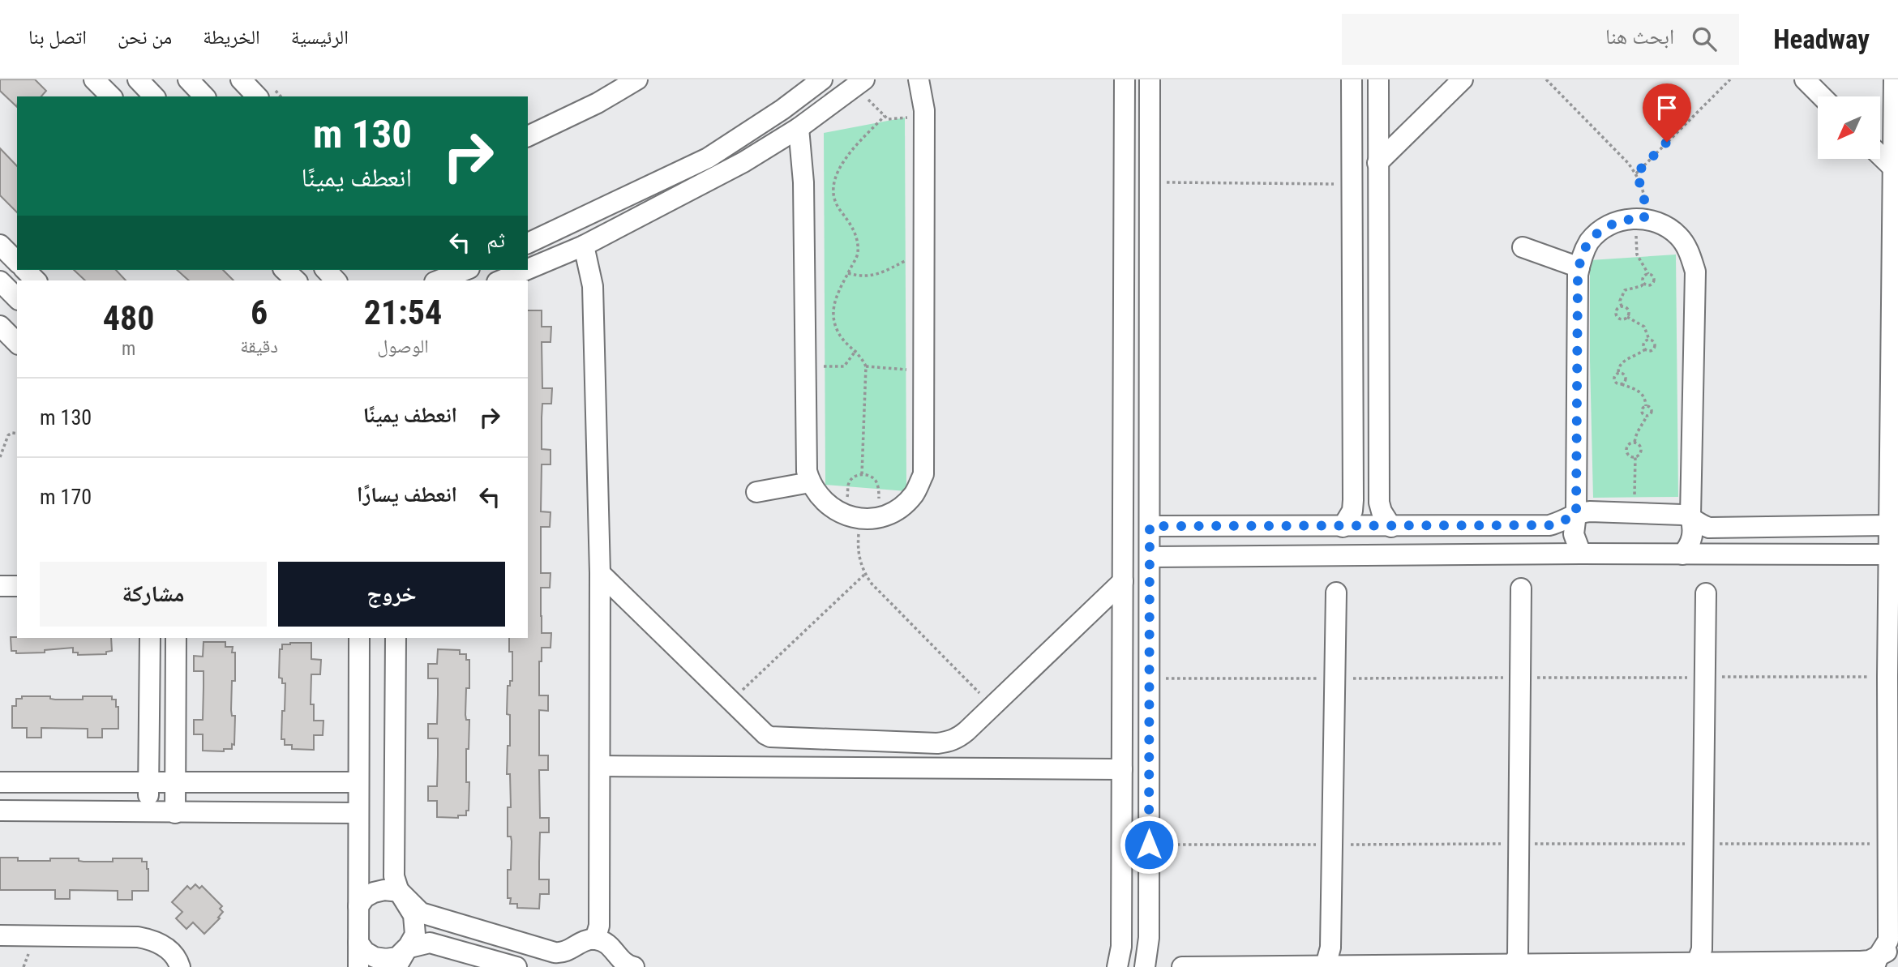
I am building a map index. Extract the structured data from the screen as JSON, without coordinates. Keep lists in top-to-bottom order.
{
  "north": "bottom left",
  "page": {
    "header": "Headway",
    "search": "ابحث هنا",
    "nav": [
      "الرئيسية",
      "الخريطة",
      "من نحن",
      "اتصل بنا"
    ],
    "turn": ["130 m", "انعطف يمينًا"],
    "then": "ثم",
    "eta": [
      "21:54",
      "الوصول",
      "6",
      "دقيقة",
      "480",
      "m"
    ],
    "list": [
      {
        "name": "انعطف يمينًا",
        "value": "130 m"
      },
      {
        "name": "انعطف يسارًا",
        "value": "170 m"
      }
    ],
    "buttons": ["خروج", "مشاركة"]
  }
}
